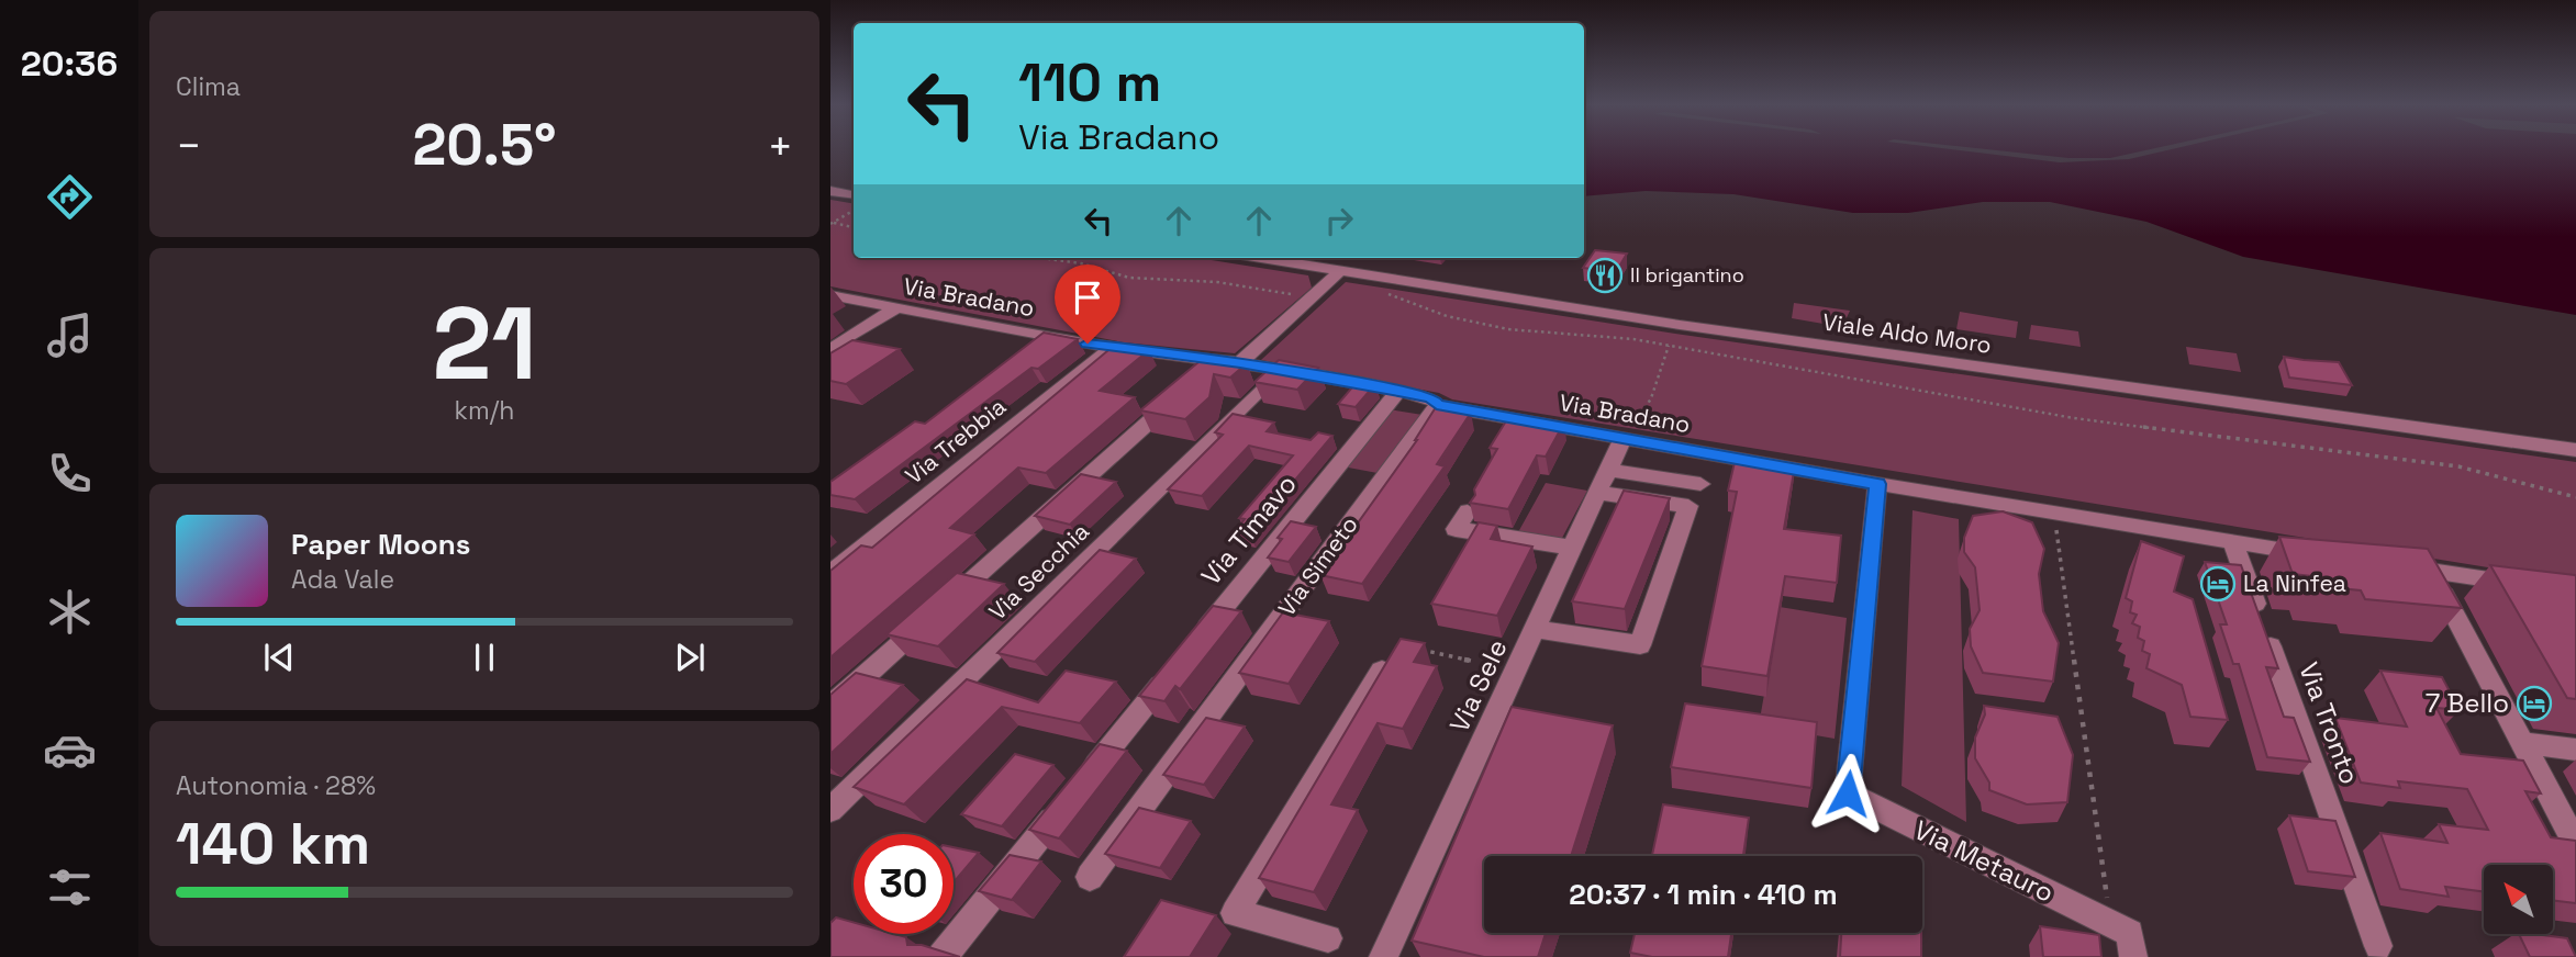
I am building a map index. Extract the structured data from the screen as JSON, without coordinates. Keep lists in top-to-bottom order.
{
  "streets": {
    "street": [
      "Via Bradano",
      "Viale Aldo Moro",
      "Via Trebbia",
      "Via Timavo",
      "Via Simeto",
      "Via Secchia",
      "Via Sele",
      "Via Tronto",
      "Via Metauro"
    ]
  },
  "crossings": [
    ["Via Bradano", "Via Trebbia"],
    ["Via Bradano", "Via Timavo"],
    ["Via Bradano", "Via Simeto"],
    ["Via Bradano", "Via Secchia"],
    ["Via Bradano", "Via Sele"],
    ["Via Bradano", "Via Tronto"],
    ["Via Bradano", "Via Metauro"]
  ],
  "places": {
    "restaurant": ["Il brigantino"],
    "hotel": ["La Ninfea", "7 Bello"]
  },
  "north": "top left",
  "page": {
    "tabs": "20:36",
    "tile": [
      "Clima",
      ["21", "km/h"],
      ["Autonomia · 28%", "140 km"]
    ],
    "turn": ["110 m", "Via Bradano"],
    "heat": ["−", "20.5°", "+"],
    "song": ["Paper Moons", "Ada Vale"],
    "limit": "30",
    "trip": "20:37 · 1 min · 410 m"
  }
}
